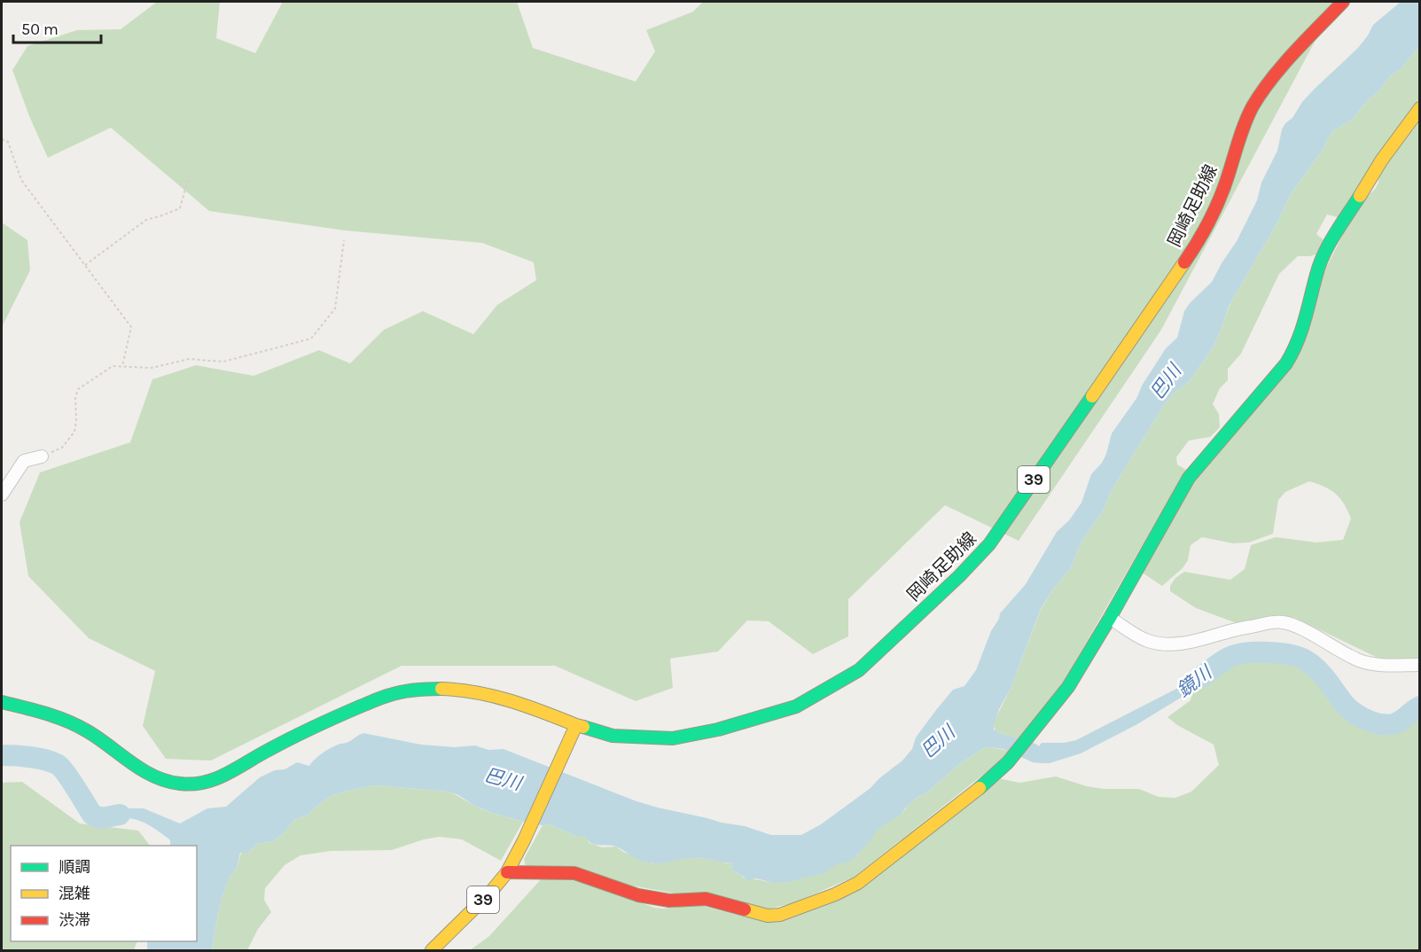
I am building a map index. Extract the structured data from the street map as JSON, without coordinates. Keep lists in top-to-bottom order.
{
  "streets": {
    "main road": ["岡崎足助線", "39"]
  },
  "crossings": [
    ["岡崎足助線", "39"]
  ],
  "water": ["巴川", "鏡川"],
  "legend": ["順調", "混雑", "渋滞"],
  "scale_bar": "50 m"
}
